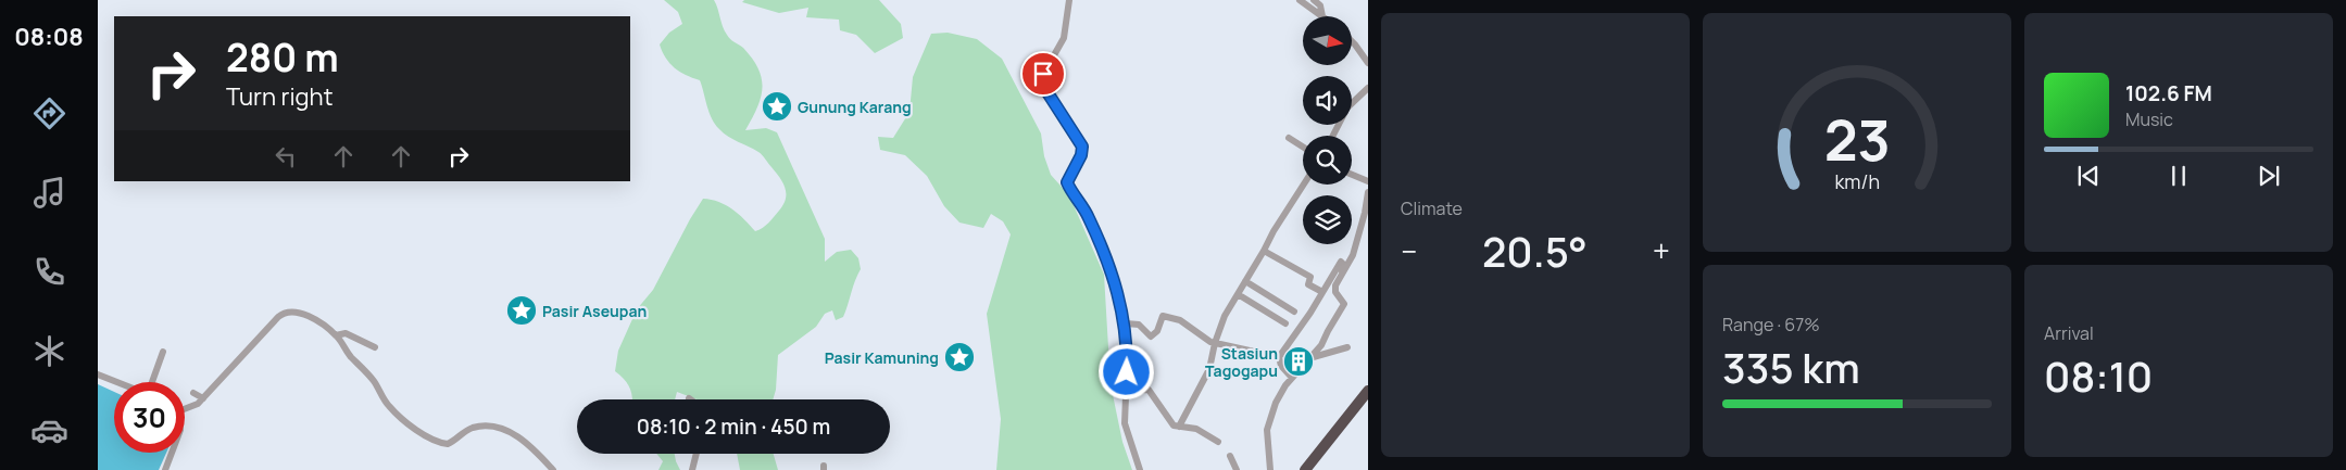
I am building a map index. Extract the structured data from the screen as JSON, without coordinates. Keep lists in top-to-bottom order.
{
  "places": {
    "place": ["Gunung Karang", "Pasir Aseupan", "Pasir Kamuning"],
    "building": ["Stasiun Tagogapu"]
  },
  "north": "right",
  "page": {
    "tabs": "08:08",
    "tile": [
      "Climate",
      ["Range · 67%", "335 km"],
      ["Arrival", "08:10"]
    ],
    "turn": ["280 m", "Turn right"],
    "song": ["102.6 FM", "Music"],
    "heat": ["−", "20.5°", "+"],
    "limit": "30",
    "trip": "08:10 · 2 min · 450 m",
    "gauge": ["23", "km/h"]
  }
}
